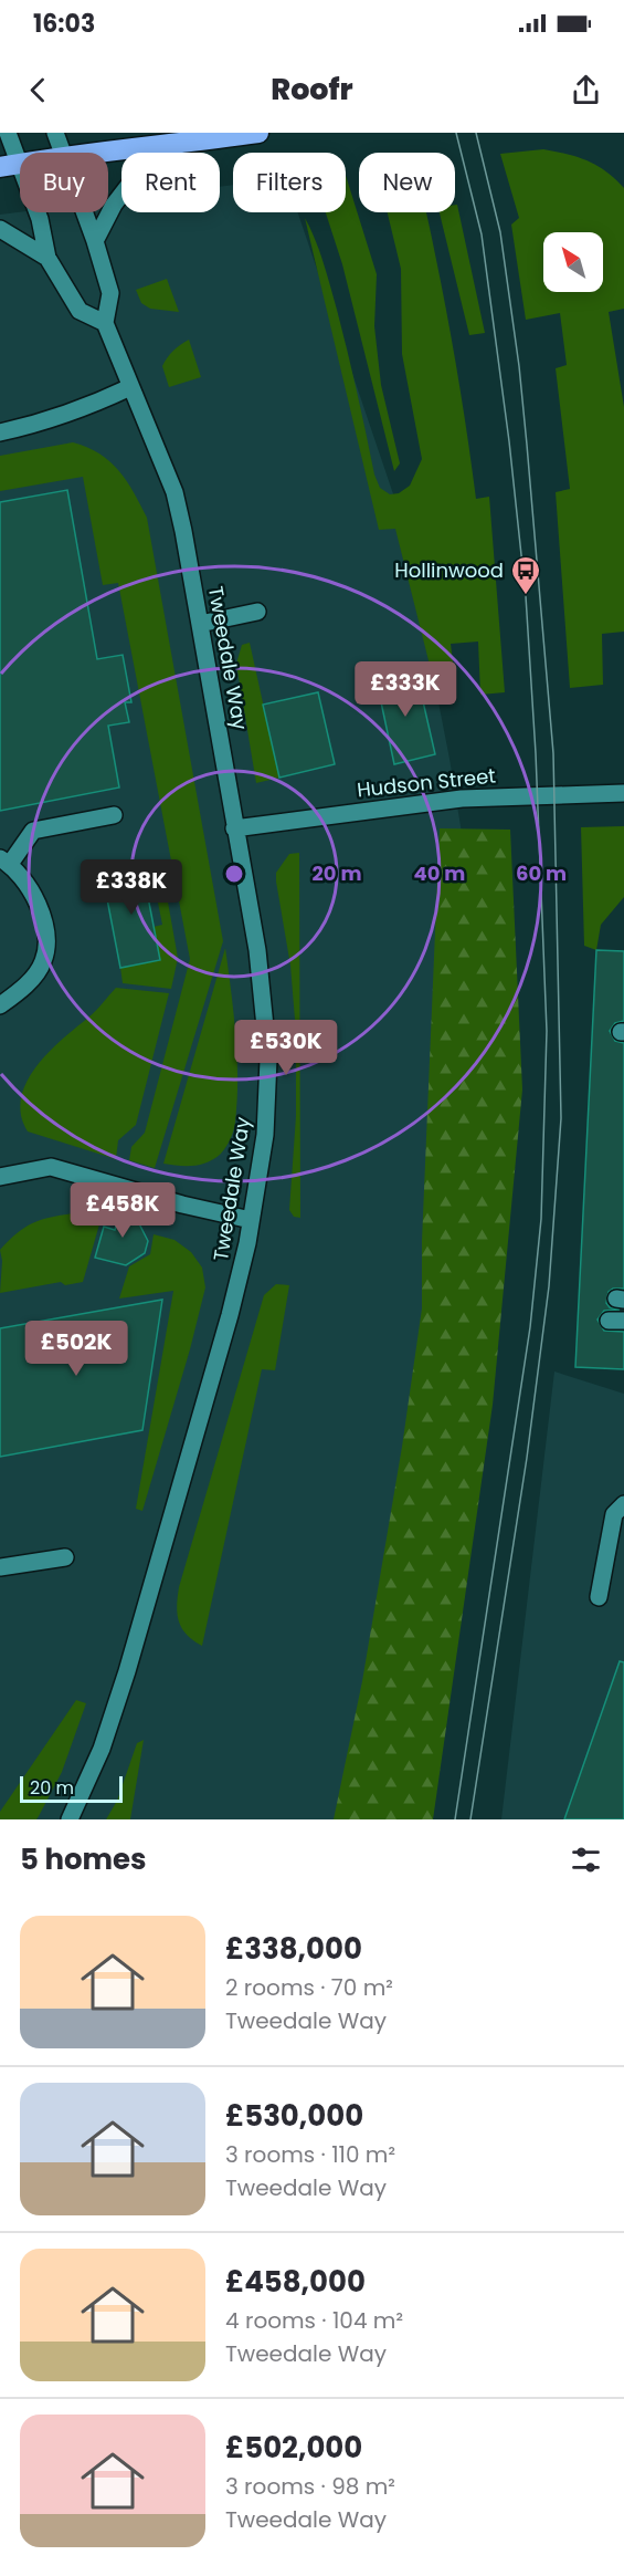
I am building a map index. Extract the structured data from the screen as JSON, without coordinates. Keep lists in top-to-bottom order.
{
  "streets": {
    "street": ["Tweedale Way", "Hudson Street"]
  },
  "crossings": [
    ["Tweedale Way", "Hudson Street"]
  ],
  "places": {
    "bus stop": ["Hollinwood"]
  },
  "scale_bar": "20 m",
  "north": "top left",
  "page": {
    "status": "16:03",
    "header": "Roofr",
    "chip": [
      "Buy",
      "Rent",
      "Filters",
      "New"
    ],
    "price": [
      "£333K",
      "£338K",
      "£530K",
      "£458K",
      "£502K"
    ],
    "scale": "20 m",
    "heading": "5 homes",
    "list": [
      {
        "name": "£338,000",
        "note": "2 rooms · 70 m² · Tweedale Way"
      },
      {
        "name": "£530,000",
        "note": "3 rooms · 110 m² · Tweedale Way"
      },
      {
        "name": "£458,000",
        "note": "4 rooms · 104 m² · Tweedale Way"
      },
      {
        "name": "£502,000",
        "note": "3 rooms · 98 m² · Tweedale Way"
      }
    ]
  },
  "rings": ["20 m", "40 m", "60 m"]
}
